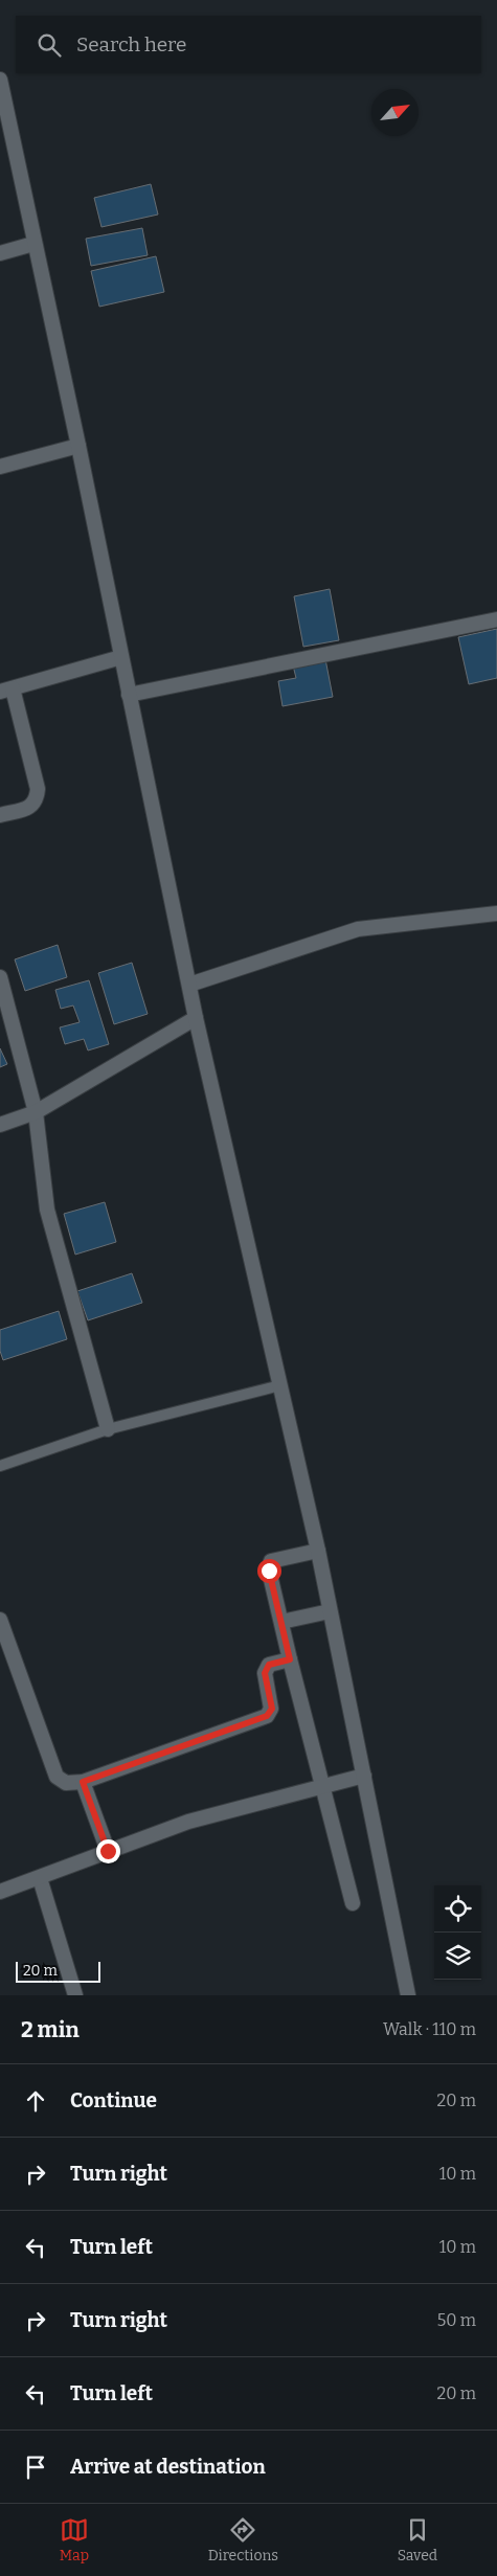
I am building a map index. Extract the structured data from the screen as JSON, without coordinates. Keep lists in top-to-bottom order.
{
  "scale_bar": "20 m",
  "north": "top right",
  "page": {
    "search": "Search here",
    "scale": "20 m",
    "heading": ["2 min", "Walk · 110 m"],
    "list": [
      ["Continue", "20 m"],
      ["Turn right", "10 m"],
      ["Turn left", "10 m"],
      ["Turn right", "50 m"],
      ["Turn left", "20 m"],
      "Arrive at destination"
    ],
    "nav": ["Map", "Directions", "Saved"]
  }
}
